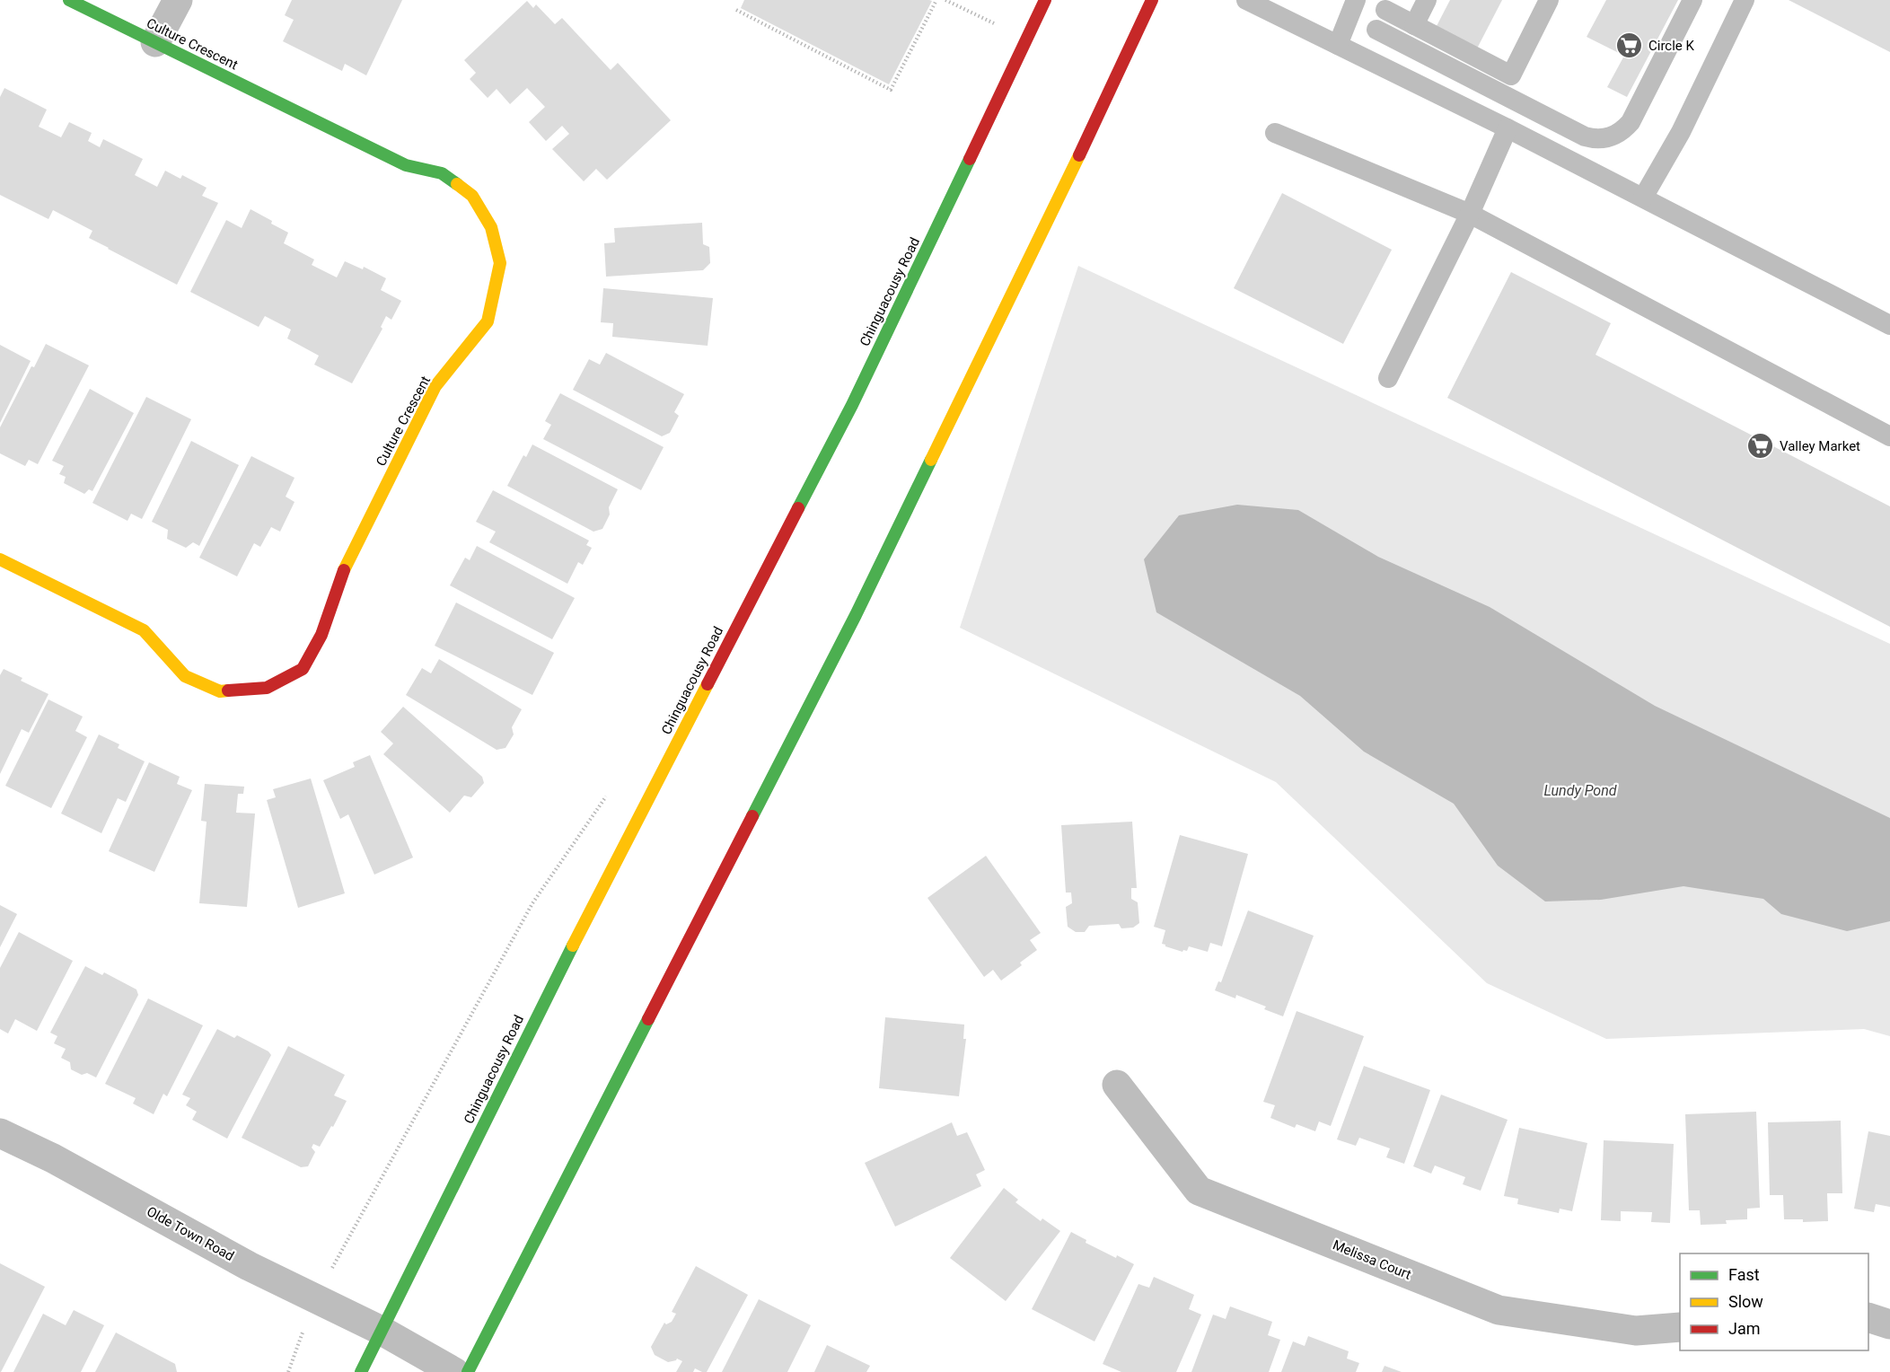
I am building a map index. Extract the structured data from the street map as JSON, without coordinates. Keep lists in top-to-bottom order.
{
  "streets": {
    "main road": ["Culture Crescent", "Chinguacousy Road"],
    "street": ["Olde Town Road", "Melissa Court"]
  },
  "crossings": [
    ["Chinguacousy Road", "Olde Town Road"]
  ],
  "water": ["Lundy Pond"],
  "places": {
    "supermarket": ["Circle K", "Valley Market"]
  },
  "legend": ["Fast", "Slow", "Jam"]
}
